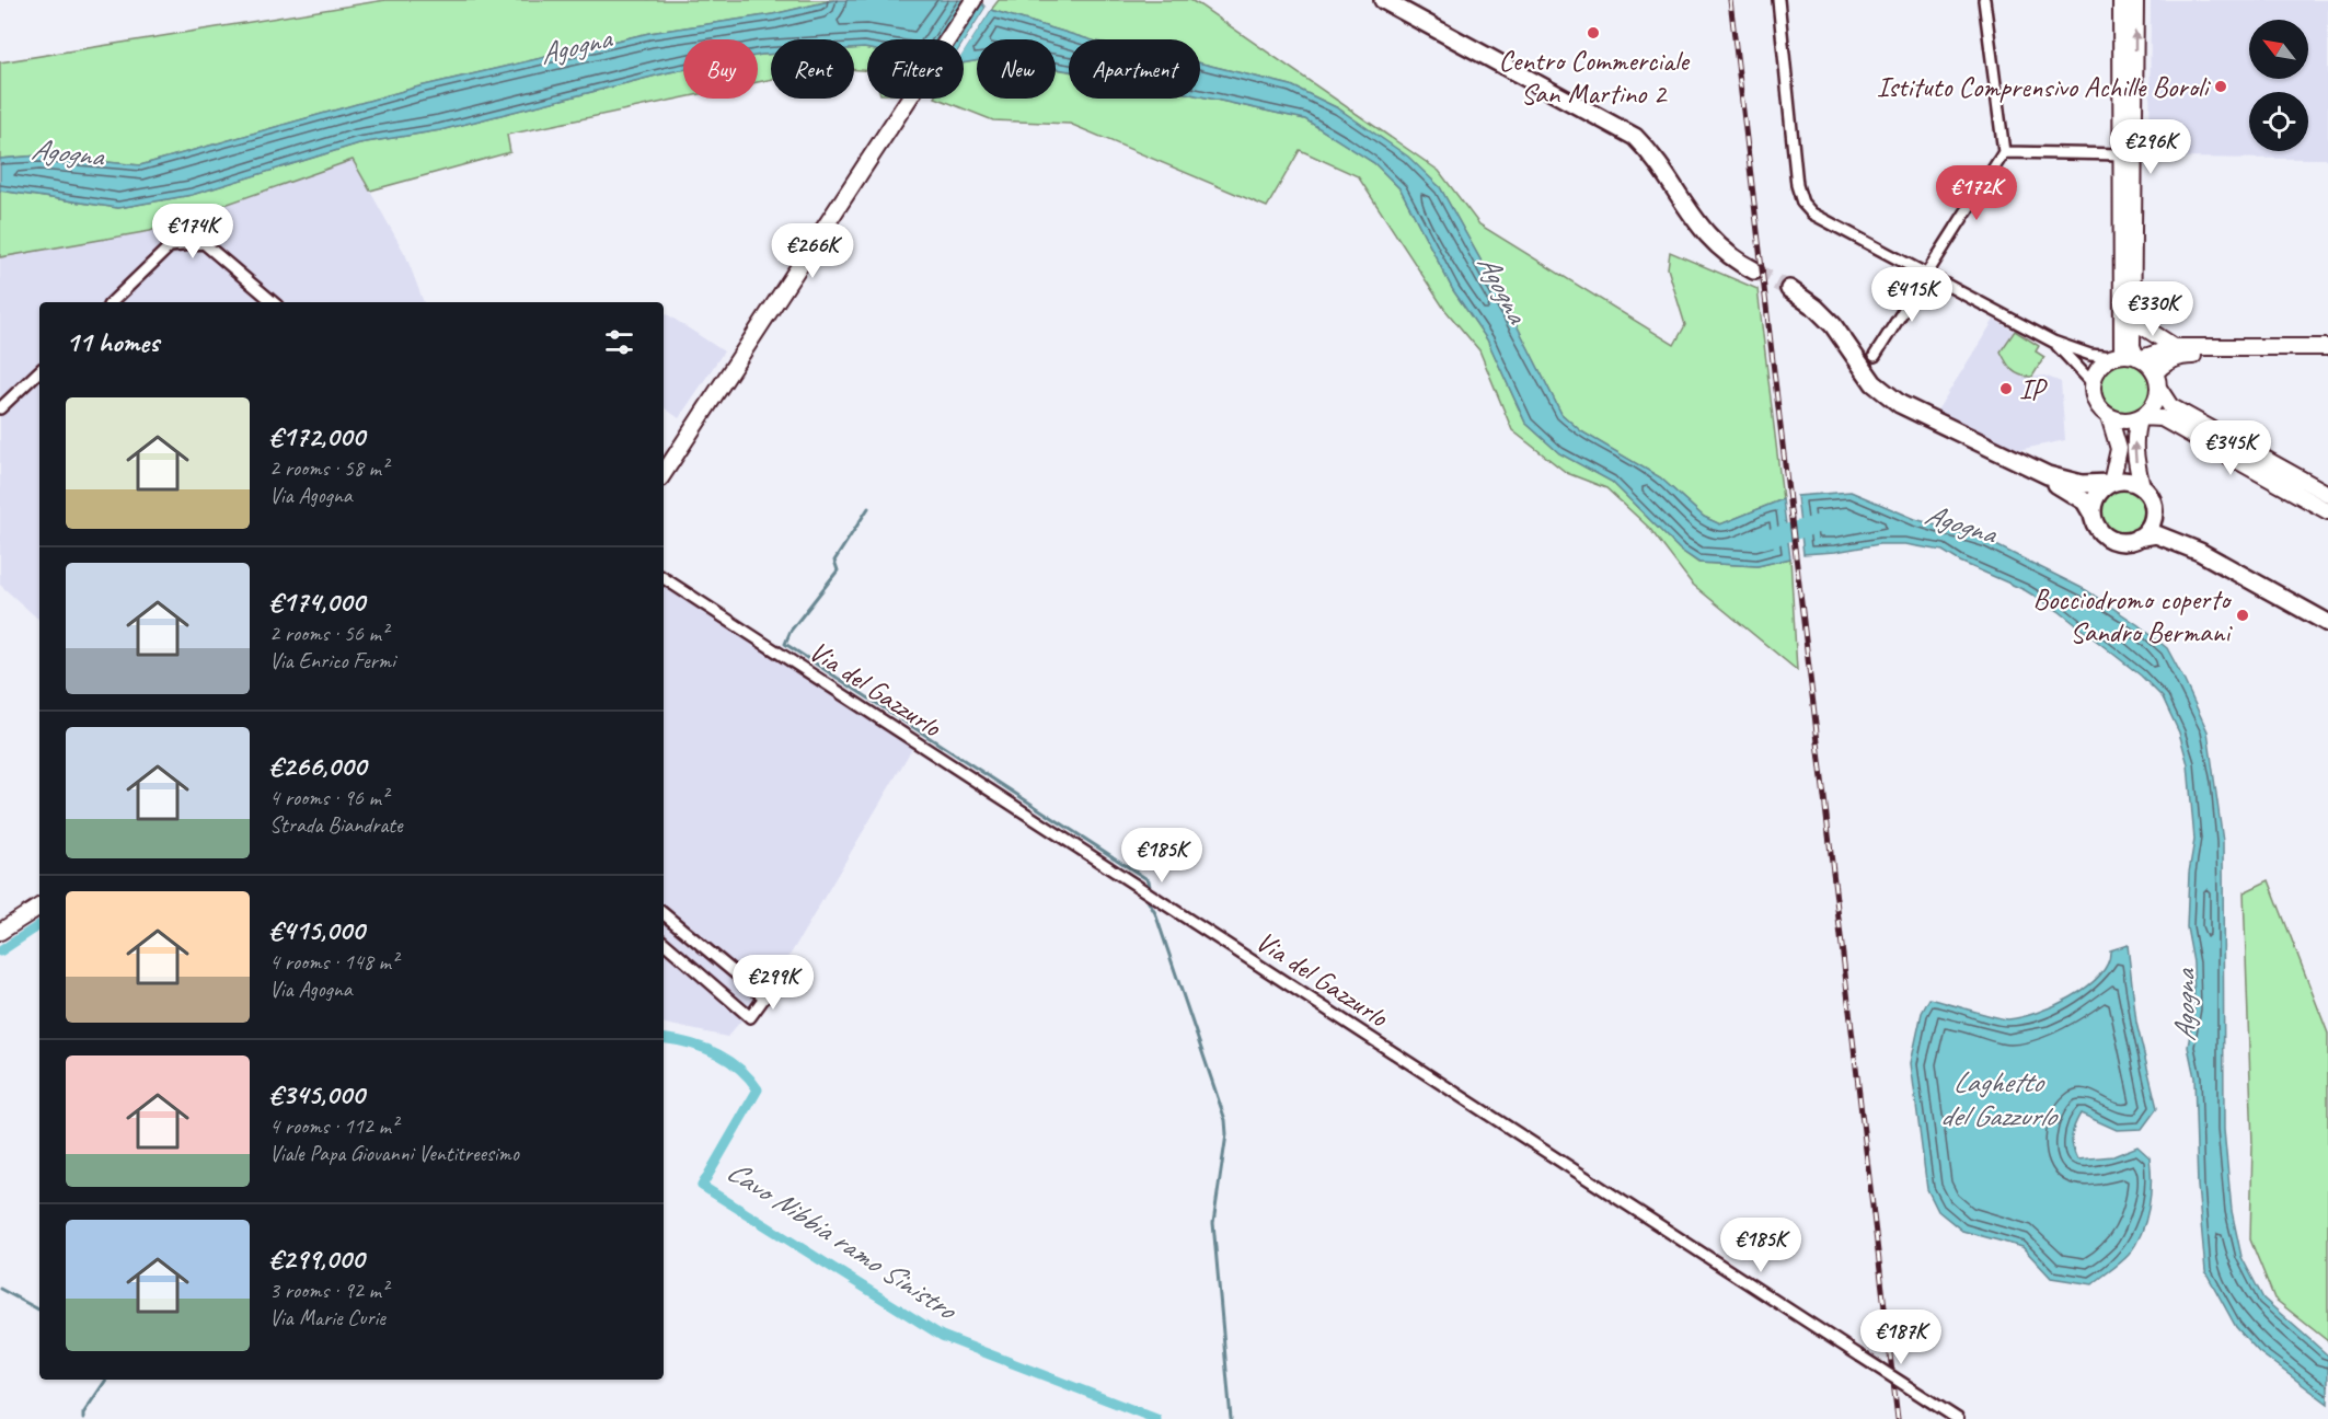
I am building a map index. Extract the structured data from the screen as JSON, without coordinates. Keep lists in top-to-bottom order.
{
  "streets": {
    "street": ["Via del Gazzurlo"]
  },
  "water": ["Agogna", "Laghetto del Gazzurlo", "Cavo Nibbia ramo Sinistro"],
  "places": [
    "Centro Commerciale San Martino 2",
    "Istituto Comprensivo Achille Boroli",
    "IP",
    "Bocciodromo coperto Sandro Bermani"
  ],
  "north": "top left",
  "page": {
    "chip": [
      "Buy",
      "Rent",
      "Filters",
      "New",
      "Apartment"
    ],
    "price": [
      "€296K",
      "€172K",
      "€174K",
      "€266K",
      "€415K",
      "€330K",
      "€345K",
      "€185K",
      "€299K",
      "€185K",
      "€187K"
    ],
    "heading": "11 homes",
    "list": [
      {
        "name": "€172,000",
        "note": "2 rooms · 58 m² · Via Agogna"
      },
      {
        "name": "€174,000",
        "note": "2 rooms · 56 m² · Via Enrico Fermi"
      },
      {
        "name": "€266,000",
        "note": "4 rooms · 96 m² · Strada Biandrate"
      },
      {
        "name": "€415,000",
        "note": "4 rooms · 148 m² · Via Agogna"
      },
      {
        "name": "€345,000",
        "note": "4 rooms · 112 m² · Viale Papa Giovanni Ventitreesimo"
      },
      {
        "name": "€299,000",
        "note": "3 rooms · 92 m² · Via Marie Curie"
      }
    ]
  }
}
